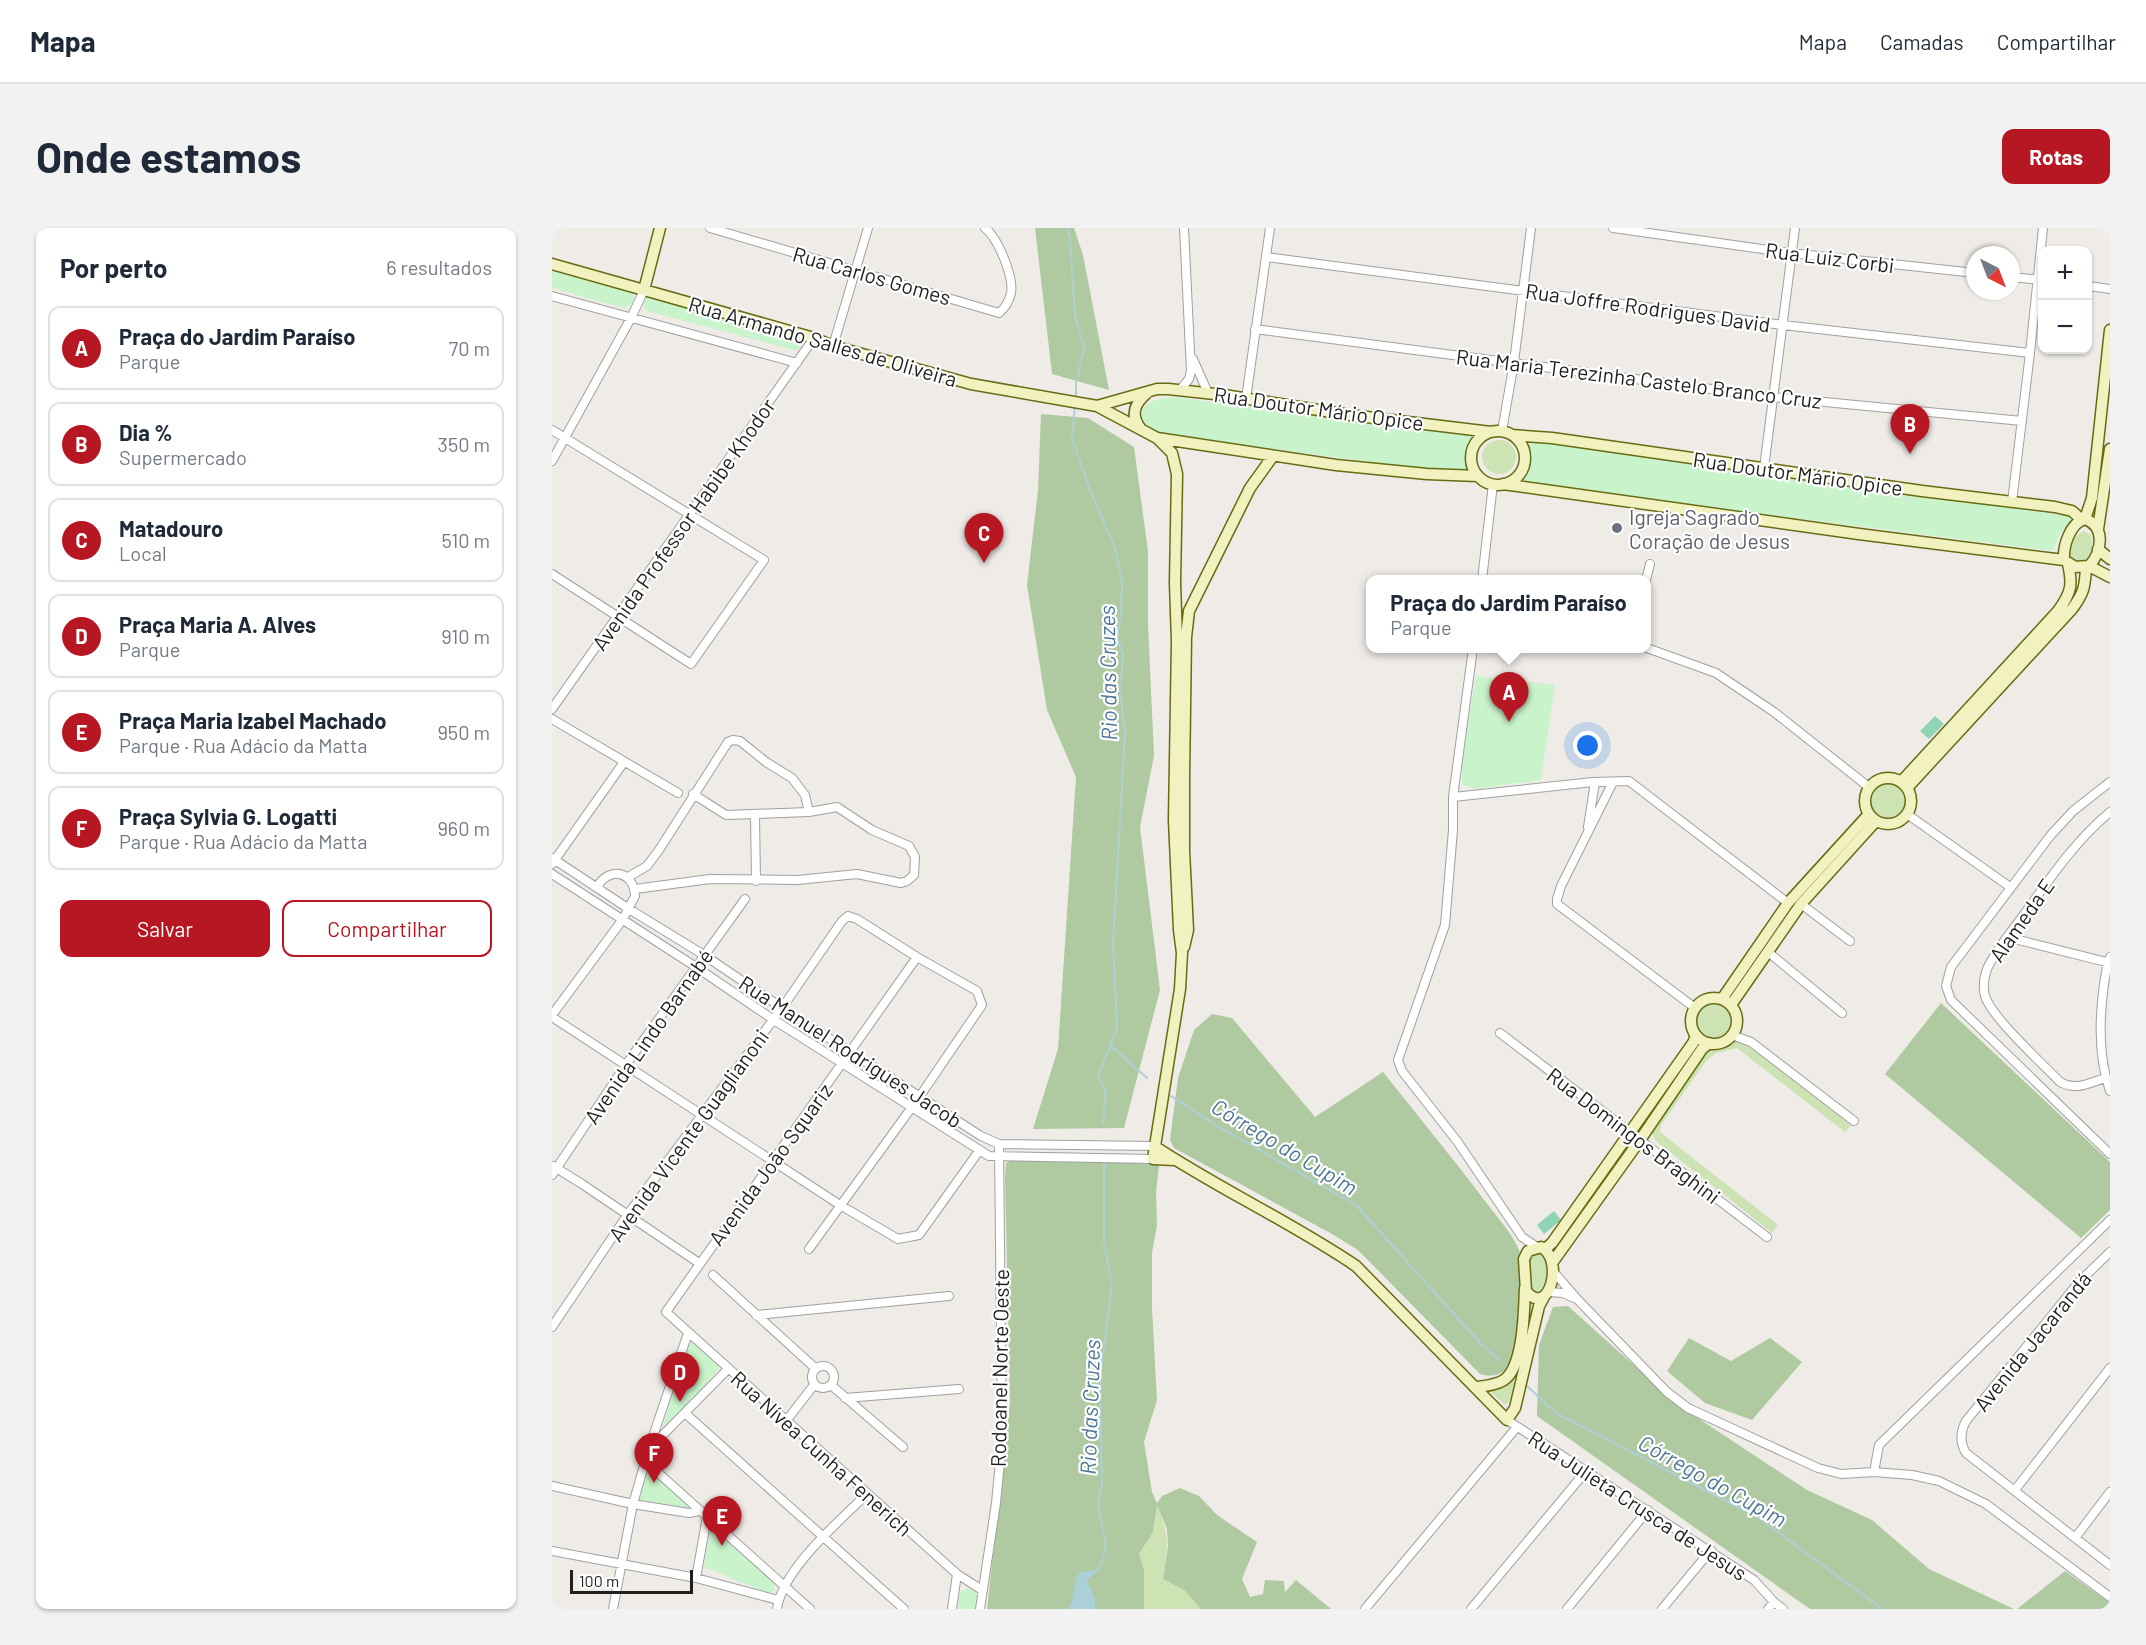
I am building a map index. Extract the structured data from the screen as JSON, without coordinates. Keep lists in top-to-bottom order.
{
  "streets": {
    "street": [
      "Rua Luiz Corbi",
      "Rua Carlos Gomes",
      "Rua Joffre Rodrigues David",
      "Rua Armando Salles de Oliveira",
      "Rua Maria Terezinha Castelo Branco Cruz",
      "Rua Doutor Mário Opice",
      "Avenida Professor Habibe Khodor",
      "Alameda E",
      "Avenida Lindo Barnabé",
      "Rua Manuel Rodrigues Jacob",
      "Avenida Vicente Guaglianoni",
      "Rua Domingos Braghini",
      "Avenida João Squariz",
      "Avenida Jacarandá",
      "Rodoanel Norte Oeste",
      "Rua Nívea Cunha Fenerich",
      "Rua Julieta Crusca de Jesus"
    ]
  },
  "crossings": [
    ["Rua Armando Salles de Oliveira", "Rua Doutor Mário Opice"],
    ["Rua Armando Salles de Oliveira", "Avenida Professor Habibe Khodor"],
    ["Avenida Lindo Barnabé", "Rua Manuel Rodrigues Jacob"],
    ["Rua Manuel Rodrigues Jacob", "Avenida Vicente Guaglianoni"],
    ["Rua Manuel Rodrigues Jacob", "Avenida João Squariz"],
    ["Rua Manuel Rodrigues Jacob", "Rodoanel Norte Oeste"],
    ["Rua Manuel Rodrigues Jacob", "Rua Julieta Crusca de Jesus"],
    ["Avenida Vicente Guaglianoni", "Avenida João Squariz"],
    ["Avenida João Squariz", "Rua Nívea Cunha Fenerich"],
    ["Rodoanel Norte Oeste", "Rua Nívea Cunha Fenerich"]
  ],
  "water": ["Rio das Cruzes", "Córrego do Cupim"],
  "places": ["Igreja Sagrado Coração de Jesus"],
  "scale_bar": "100 m",
  "north": "bottom right",
  "page": {
    "header": "Mapa",
    "nav": ["Mapa", "Camadas", "Compartilhar"],
    "buttons": [
      "Rotas",
      ["Salvar", "Compartilhar"]
    ],
    "title": "Onde estamos",
    "heading": ["Por perto", "6 resultados"],
    "map_buttons": ["+", "−"],
    "list": [
      {
        "mark": "A",
        "name": "Praça do Jardim Paraíso",
        "note": "Parque",
        "value": "70 m"
      },
      {
        "mark": "B",
        "name": "Dia %",
        "note": "Supermercado",
        "value": "350 m"
      },
      {
        "mark": "C",
        "name": "Matadouro",
        "note": "Local",
        "value": "510 m"
      },
      {
        "mark": "D",
        "name": "Praça Maria A. Alves",
        "note": "Parque",
        "value": "910 m"
      },
      {
        "mark": "E",
        "name": "Praça Maria Izabel Machado",
        "note": "Parque · Rua Adácio da Matta",
        "value": "950 m"
      },
      {
        "mark": "F",
        "name": "Praça Sylvia G. Logatti",
        "note": "Parque · Rua Adácio da Matta",
        "value": "960 m"
      }
    ],
    "pins": [
      "B",
      "C",
      "A",
      "D",
      "F",
      "E"
    ],
    "popup": ["Praça do Jardim Paraíso", "Parque"],
    "scale": "100 m"
  }
}
